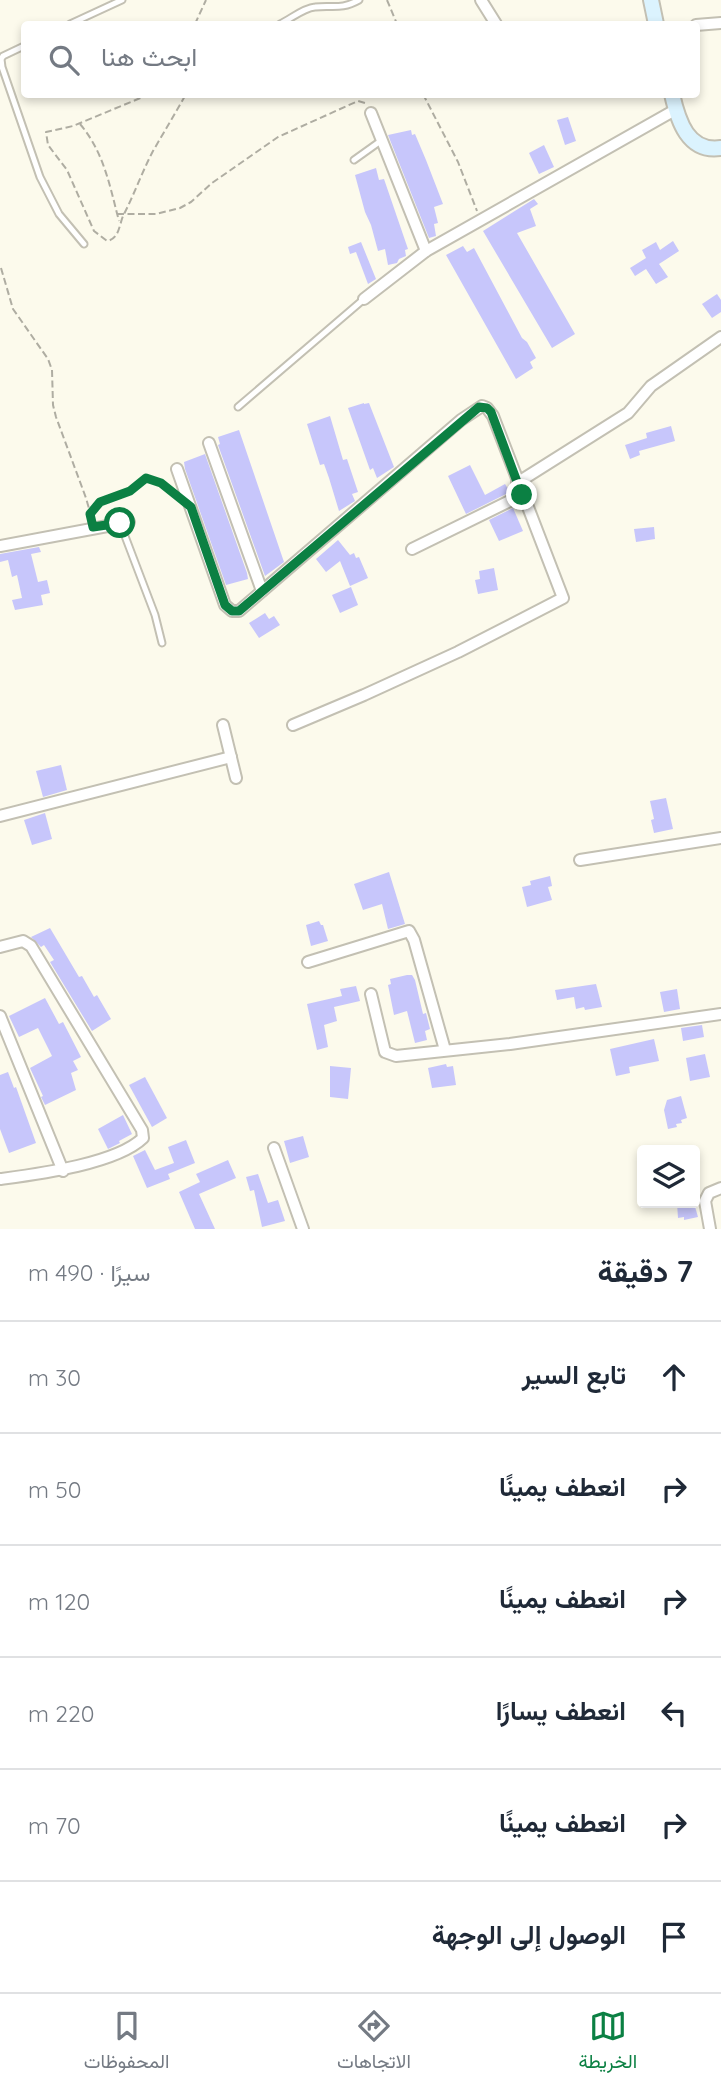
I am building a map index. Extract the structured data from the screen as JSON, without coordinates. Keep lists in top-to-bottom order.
{
  "page": {
    "search": "ابحث هنا",
    "heading": ["7 دقيقة", "سيرًا · 490 m"],
    "list": [
      ["تابع السير", "30 m"],
      ["انعطف يمينًا", "50 m"],
      ["انعطف يمينًا", "120 m"],
      ["انعطف يسارًا", "220 m"],
      ["انعطف يمينًا", "70 m"],
      "الوصول إلى الوجهة"
    ],
    "nav": ["الخريطة", "الاتجاهات", "المحفوظات"]
  }
}
